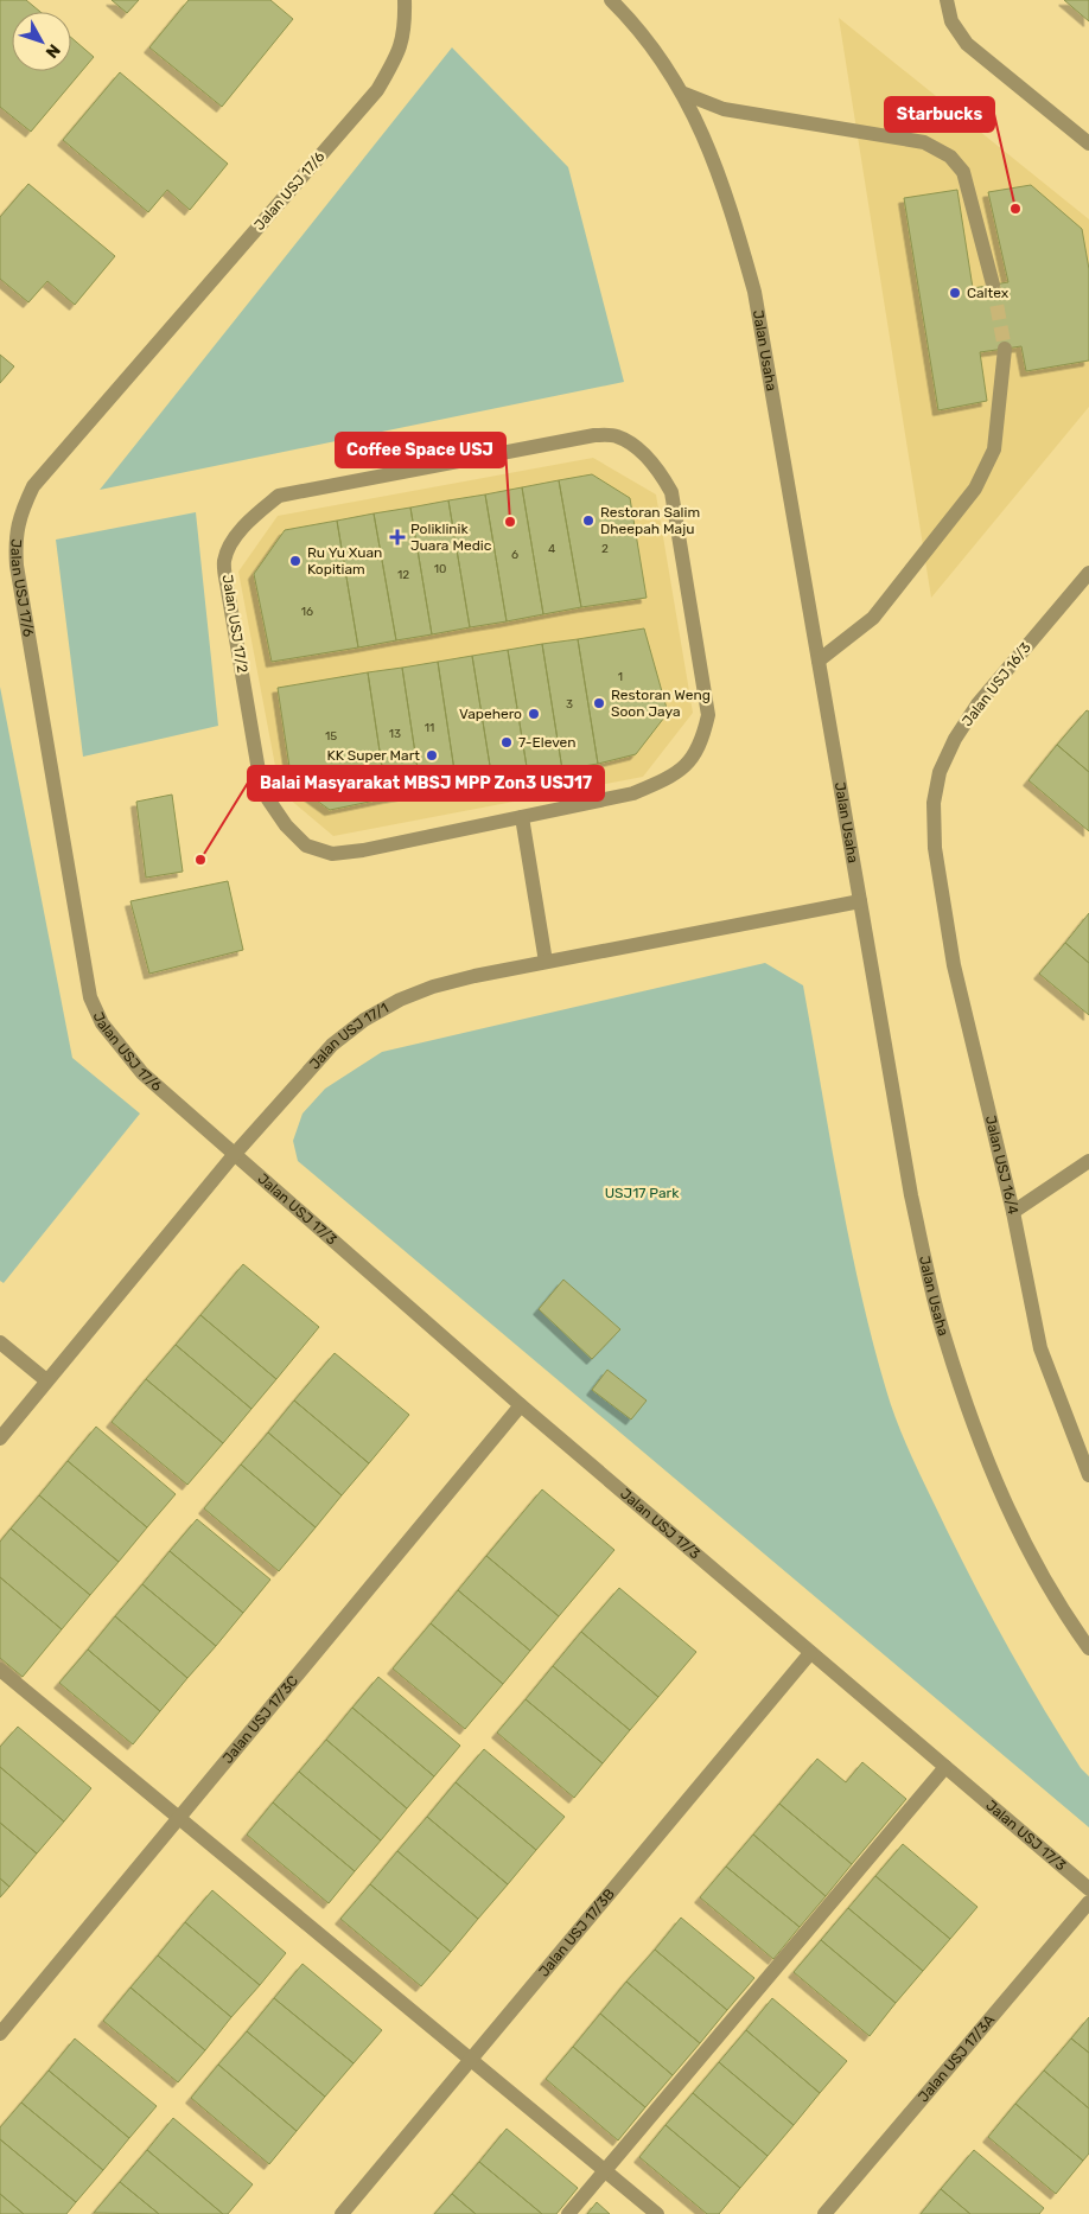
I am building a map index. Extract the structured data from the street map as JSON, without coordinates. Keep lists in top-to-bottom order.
{
  "streets": {
    "street": [
      "Jalan USJ 17/6",
      "Jalan Usaha",
      "Jalan USJ 17/2",
      "Jalan USJ 16/3",
      "Jalan USJ 17/1",
      "Jalan USJ 16/4",
      "Jalan USJ 17/3",
      "Jalan USJ 17/3C",
      "Jalan USJ 17/3B",
      "Jalan USJ 17/3A"
    ]
  },
  "crossings": [
    ["Jalan USJ 17/6", "Jalan USJ 17/1"],
    ["Jalan USJ 17/6", "Jalan USJ 17/3"],
    ["Jalan Usaha", "Jalan USJ 17/1"],
    ["Jalan USJ 16/3", "Jalan USJ 16/4"],
    ["Jalan USJ 17/1", "Jalan USJ 17/3"],
    ["Jalan USJ 17/3", "Jalan USJ 17/3C"],
    ["Jalan USJ 17/3", "Jalan USJ 17/3B"]
  ],
  "parks": ["USJ17 Park"],
  "places": {
    "other": [
      "Starbucks",
      "Caltex",
      "Restoran Salim Dheepah Maju",
      "Coffee Space USJ",
      "Ru Yu Xuan Kopitiam",
      "Restoran Weng Soon Jaya",
      "Vapehero",
      "7-Eleven",
      "KK Super Mart",
      "Balai Masyarakat MBSJ MPP Zon3 USJ17"
    ],
    "health": ["Poliklinik Juara Medic"]
  },
  "house_numbers": [
    "4",
    "2",
    "6",
    "10",
    "12",
    "16",
    "1",
    "3",
    "11",
    "13",
    "15"
  ],
  "north": "bottom right"
}
